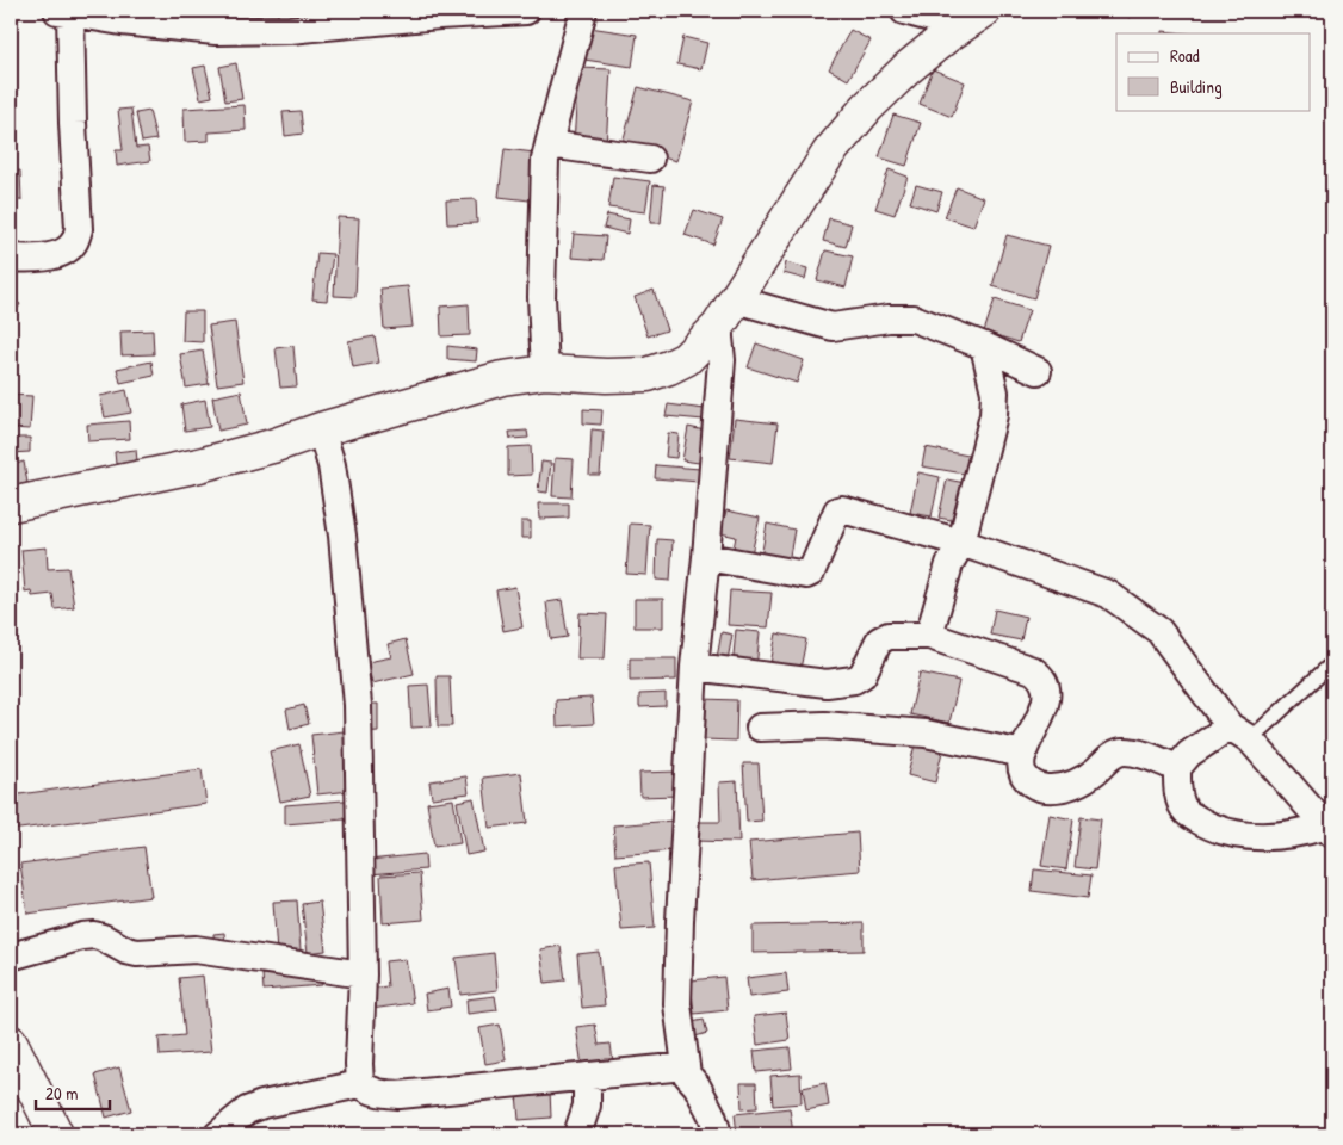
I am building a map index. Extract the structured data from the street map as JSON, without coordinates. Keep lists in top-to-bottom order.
{
  "legend": ["Road", "Building"],
  "scale_bar": "20 m"
}
